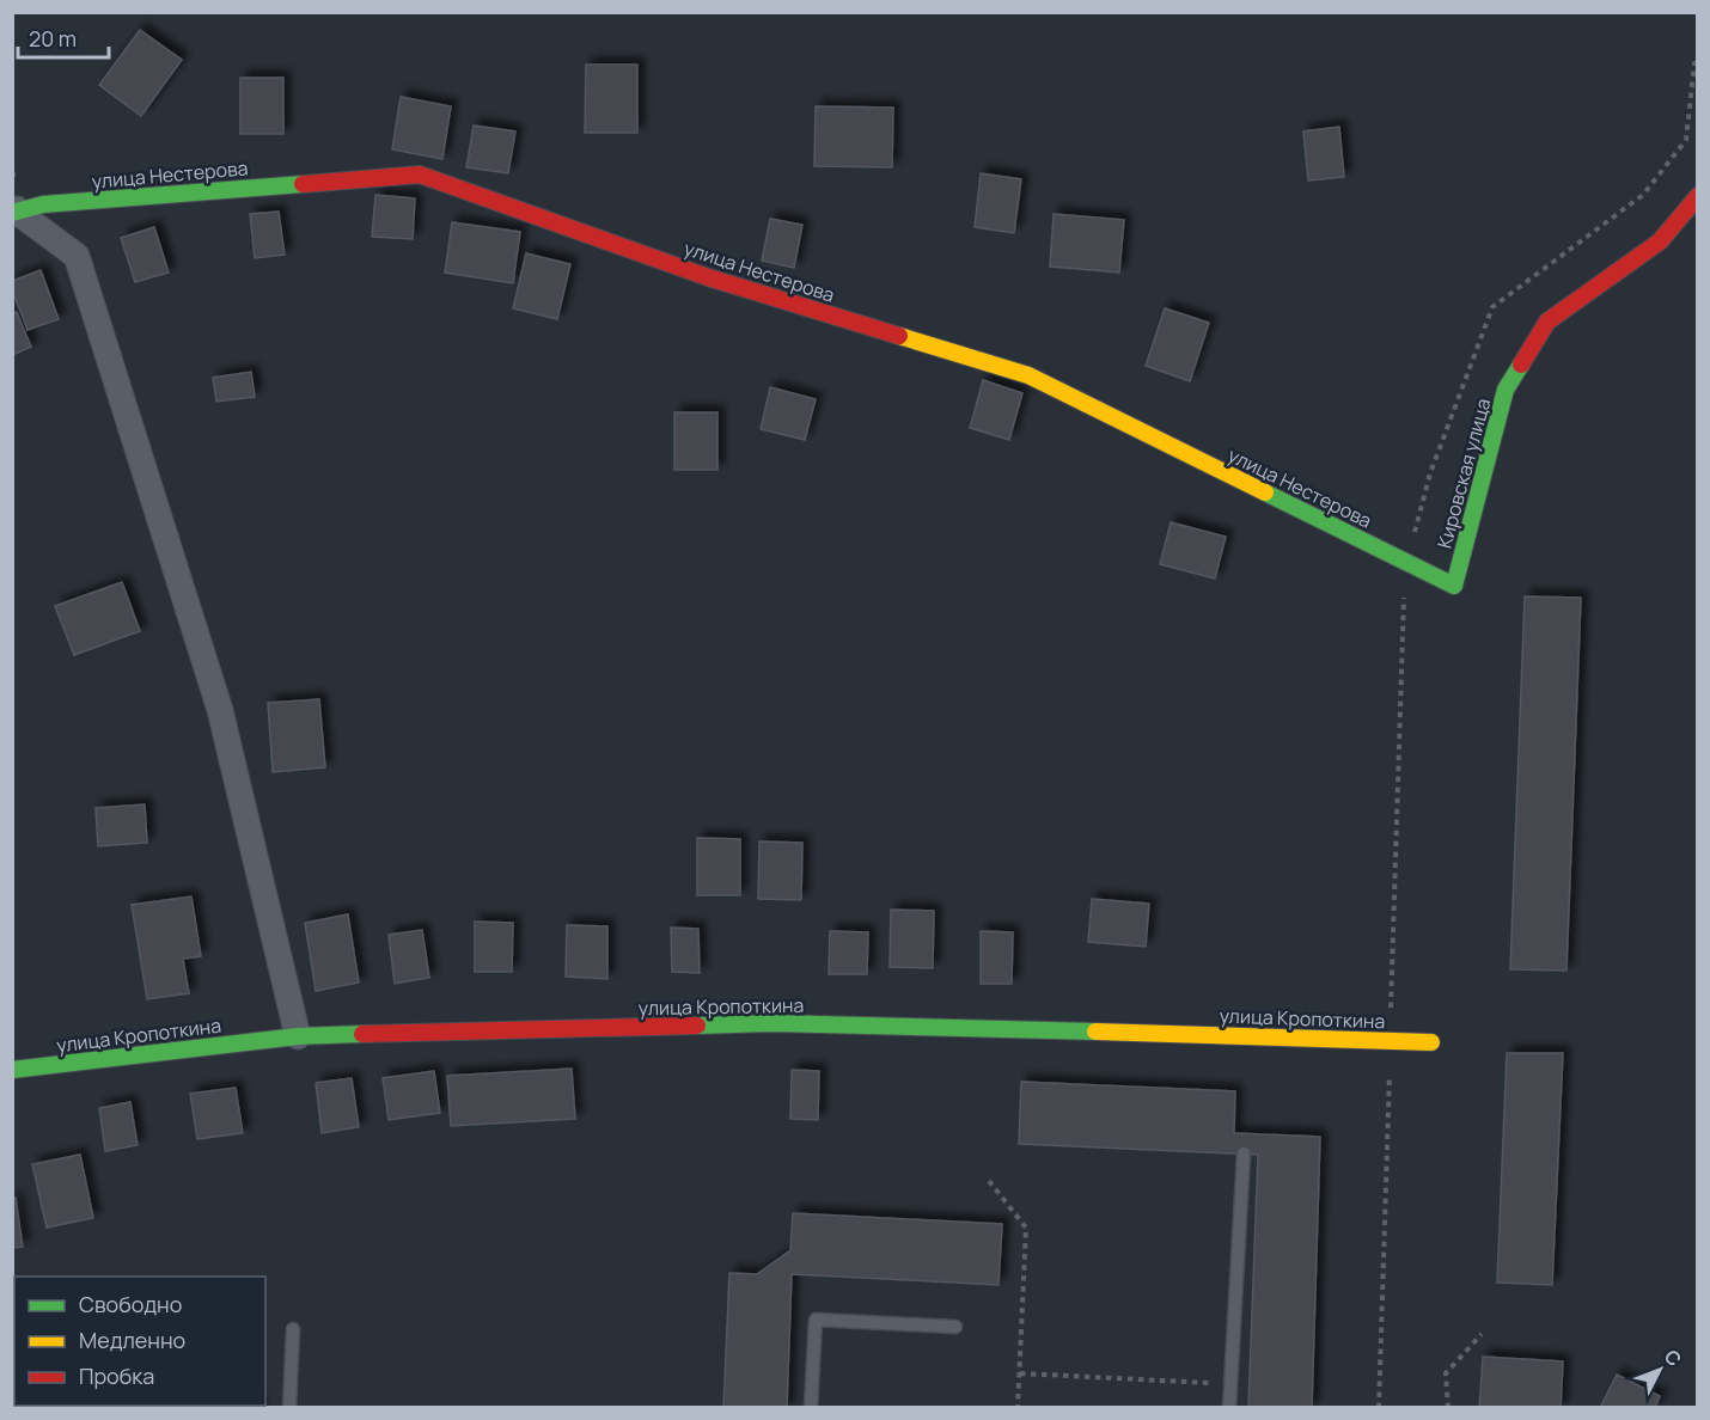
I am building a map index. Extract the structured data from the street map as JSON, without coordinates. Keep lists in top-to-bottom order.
{
  "streets": {
    "street": ["улица Нестерова", "Кировская улица", "улица Кропоткина"]
  },
  "crossings": [
    ["улица Нестерова", "Кировская улица"]
  ],
  "legend": ["Свободно", "Медленно", "Пробка"],
  "scale_bar": "20 m",
  "north": "top right"
}
